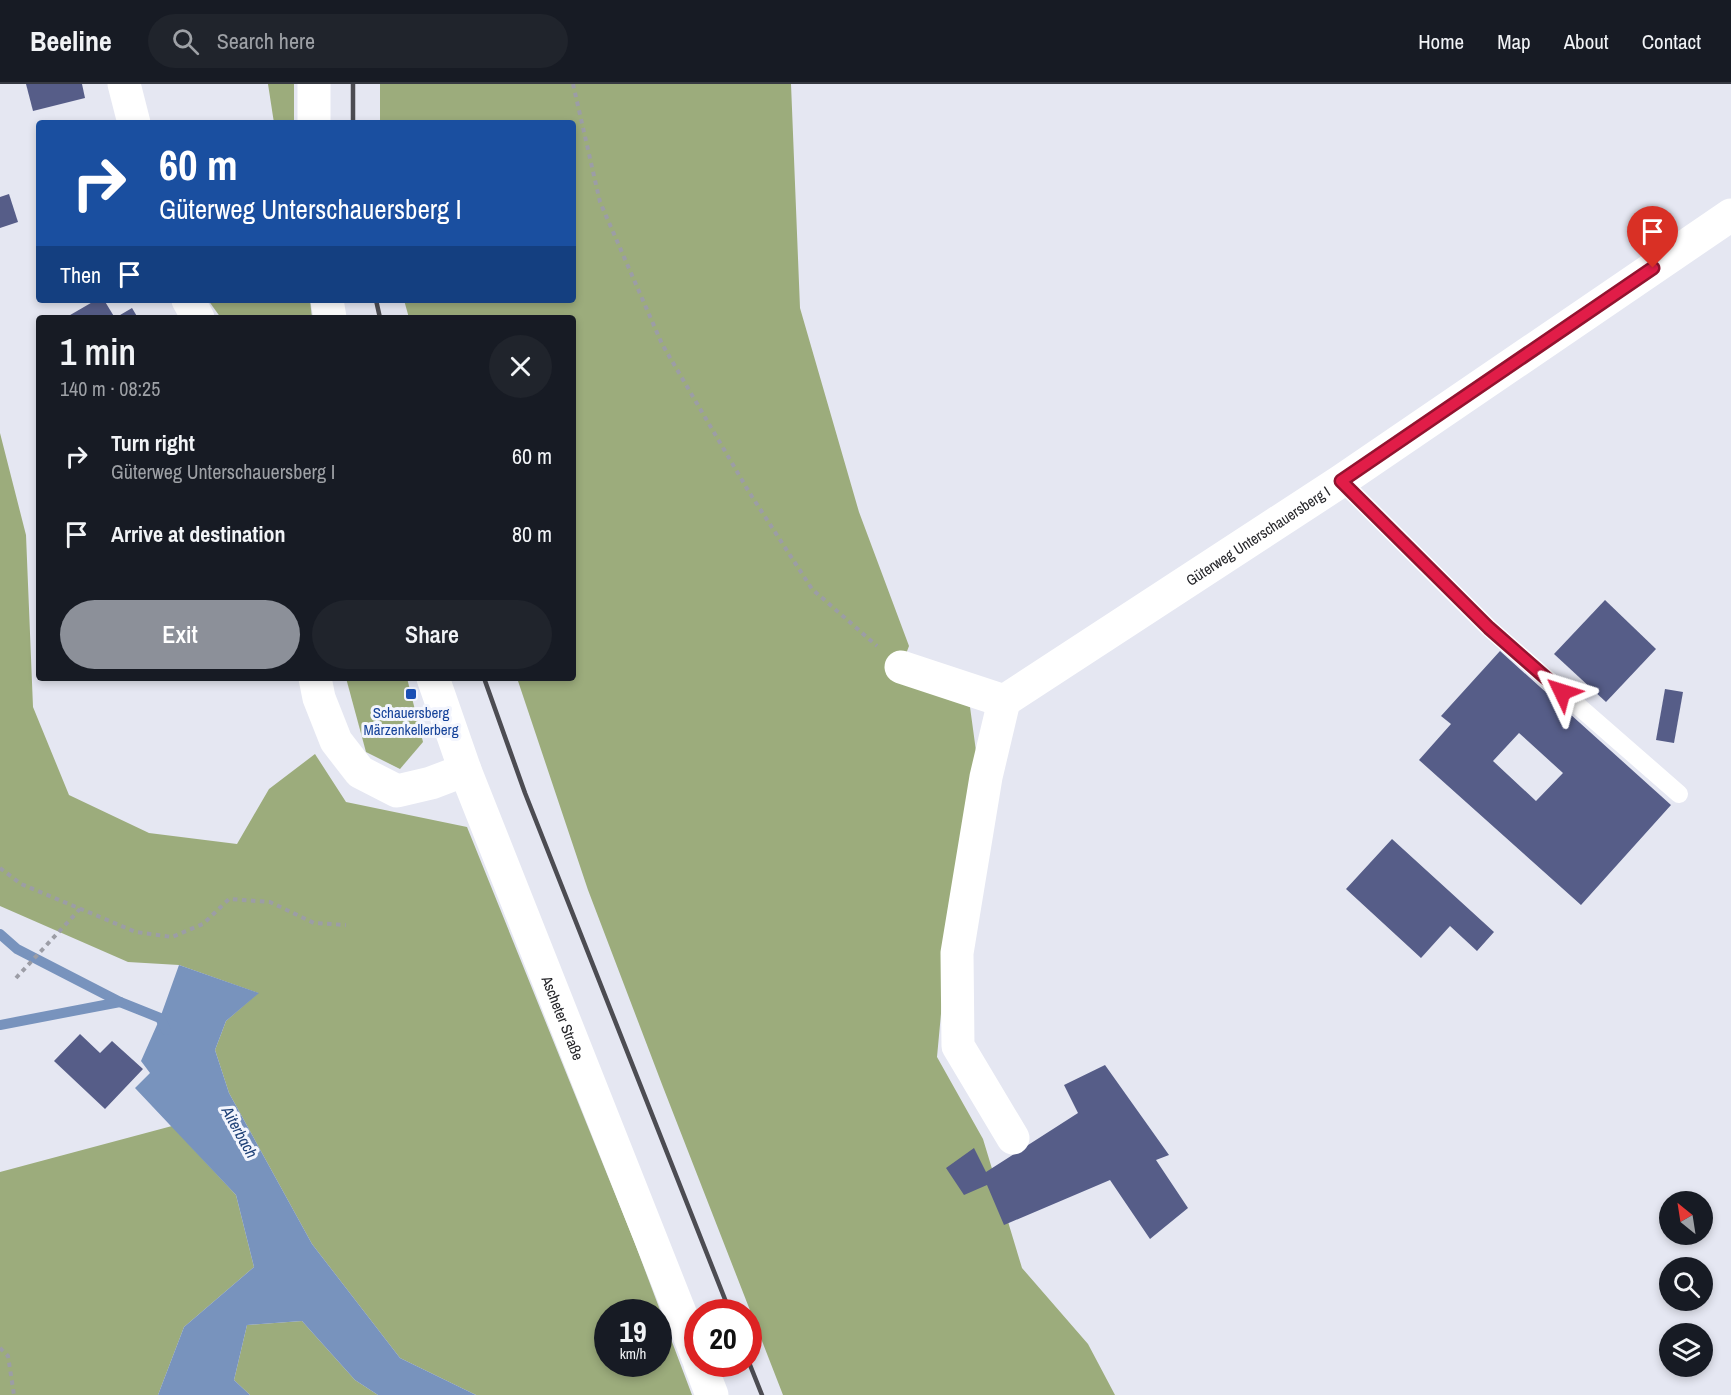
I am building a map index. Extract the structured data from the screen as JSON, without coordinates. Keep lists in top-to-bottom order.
{
  "streets": {
    "street": ["Güterweg Unterschauersberg I", "Ascheter Straße"]
  },
  "water": ["Aiterbach"],
  "places": {
    "transit": ["Schauersberg Märzenkellerberg"]
  },
  "north": "top left",
  "page": {
    "header": "Beeline",
    "search": "Search here",
    "nav": [
      "Home",
      "Map",
      "About",
      "Contact"
    ],
    "turn": ["60 m", "Güterweg Unterschauersberg I"],
    "then": "Then",
    "heading": ["1 min", "140 m · 08:25"],
    "list": [
      {
        "name": "Turn right",
        "note": "Güterweg Unterschauersberg I",
        "value": "60 m"
      },
      {
        "name": "Arrive at destination",
        "value": "80 m"
      }
    ],
    "buttons": ["Exit", "Share"],
    "speed": "19 km/h",
    "limit": "20"
  }
}
